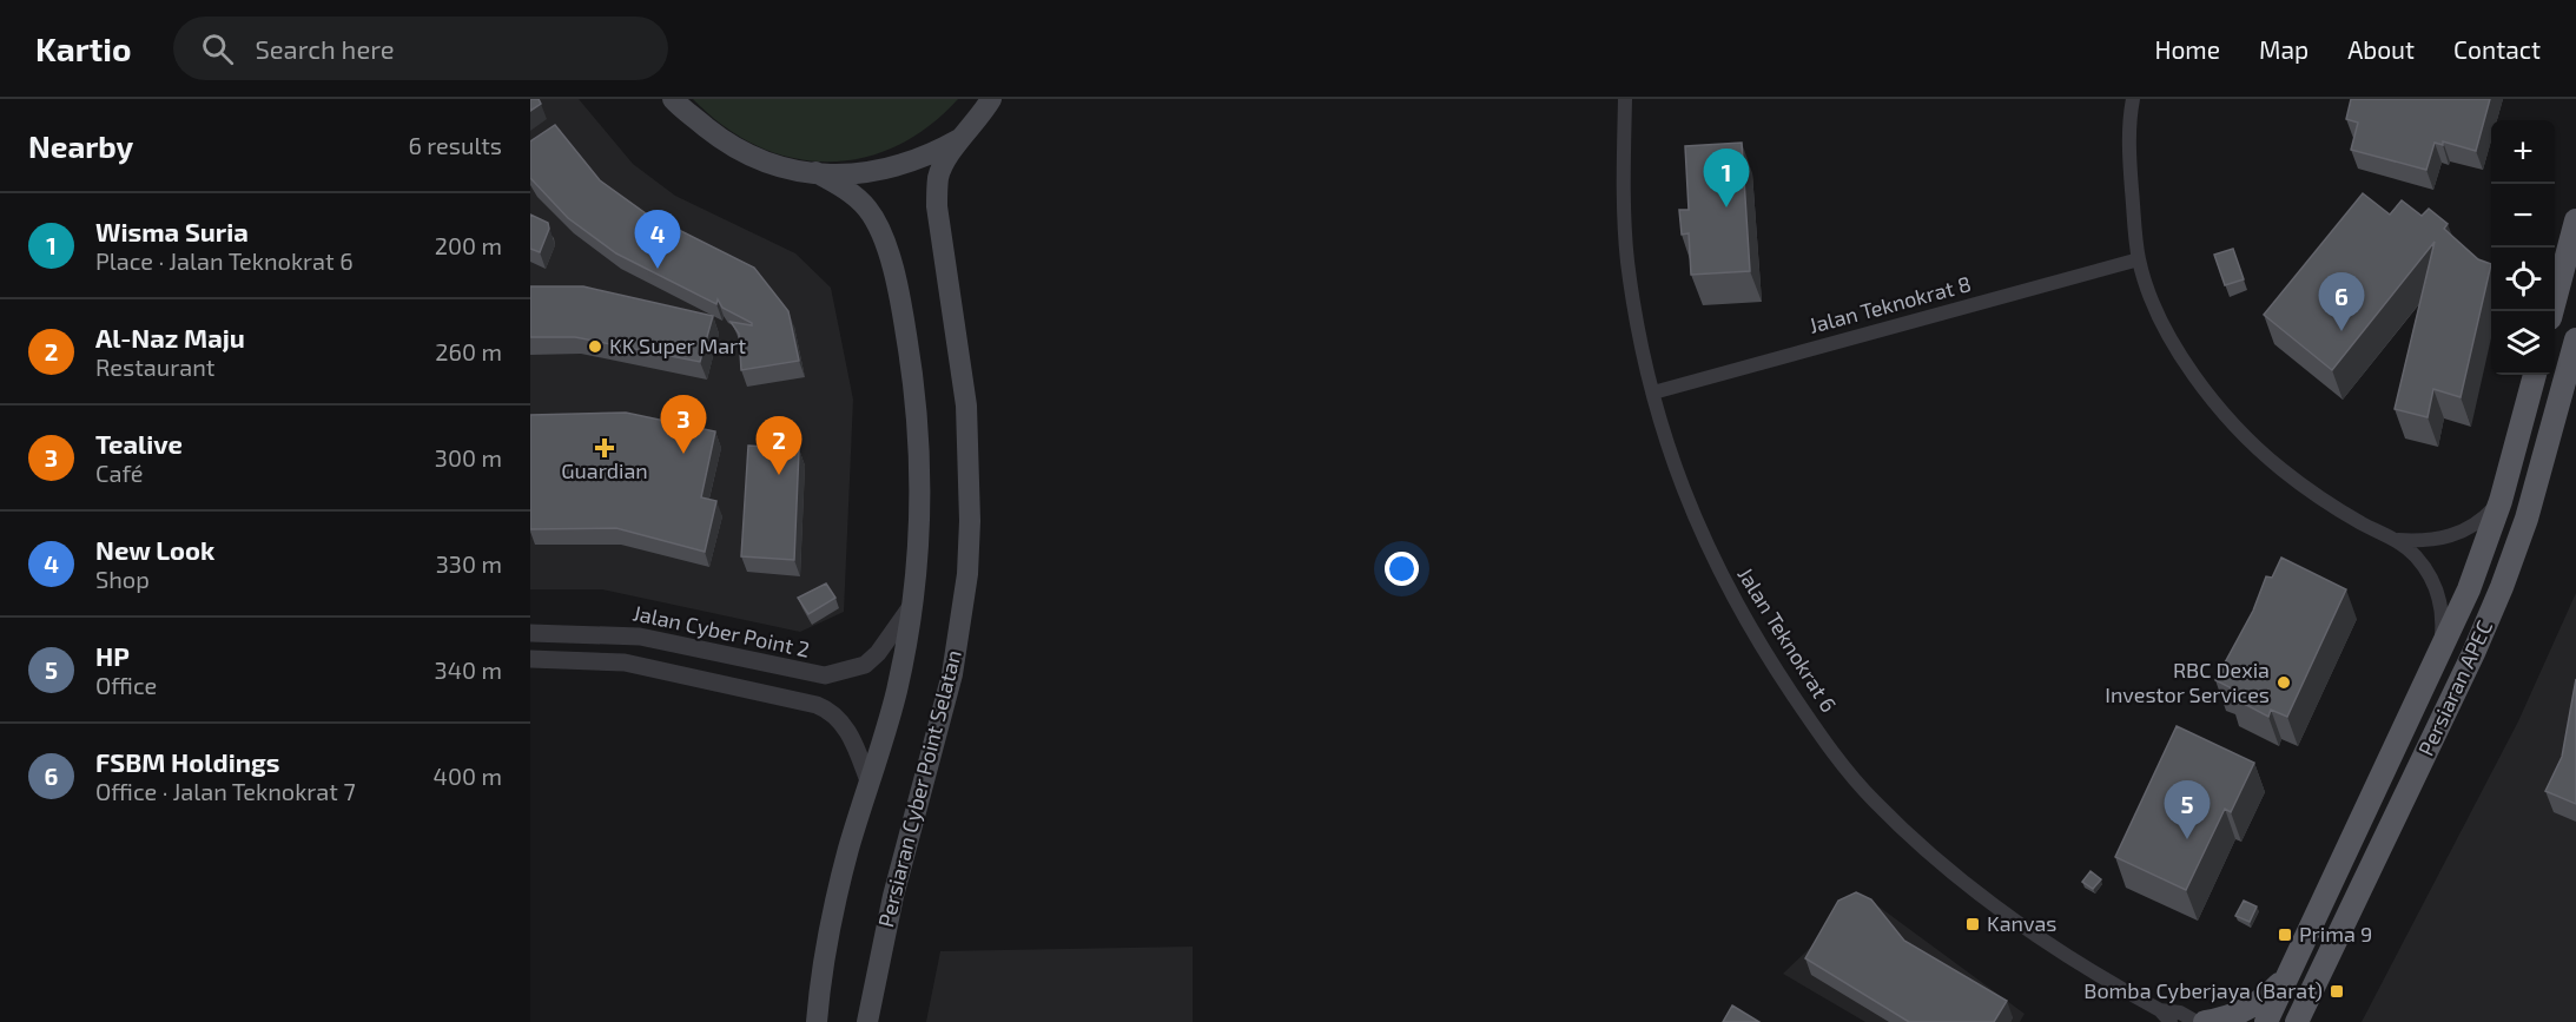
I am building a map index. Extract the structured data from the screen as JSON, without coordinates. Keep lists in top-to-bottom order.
{
  "streets": {
    "main road": ["Persiaran APEC", "Persiaran Cyber Point Selatan"],
    "street": ["Jalan Teknokrat 8", "Jalan Cyber Point 2", "Jalan Teknokrat 6"]
  },
  "crossings": [
    ["Jalan Teknokrat 8", "Jalan Teknokrat 6"]
  ],
  "places": {
    "other": ["KK Super Mart", "RBC Dexia Investor Services"],
    "health": ["Guardian"],
    "transit": ["Kanvas", "Prima 9", "Bomba Cyberjaya (Barat)"]
  },
  "page": {
    "header": "Kartio",
    "search": "Search here",
    "nav": [
      "Home",
      "Map",
      "About",
      "Contact"
    ],
    "heading": ["Nearby", "6 results"],
    "map_buttons": ["+", "−"],
    "pins": [
      "1",
      "4",
      "6",
      "3",
      "2",
      "5"
    ],
    "list": [
      {
        "mark": "1",
        "name": "Wisma Suria",
        "note": "Place · Jalan Teknokrat 6",
        "value": "200 m"
      },
      {
        "mark": "2",
        "name": "Al-Naz Maju",
        "note": "Restaurant",
        "value": "260 m"
      },
      {
        "mark": "3",
        "name": "Tealive",
        "note": "Café",
        "value": "300 m"
      },
      {
        "mark": "4",
        "name": "New Look",
        "note": "Shop",
        "value": "330 m"
      },
      {
        "mark": "5",
        "name": "HP",
        "note": "Office",
        "value": "340 m"
      },
      {
        "mark": "6",
        "name": "FSBM Holdings",
        "note": "Office · Jalan Teknokrat 7",
        "value": "400 m"
      }
    ]
  }
}
